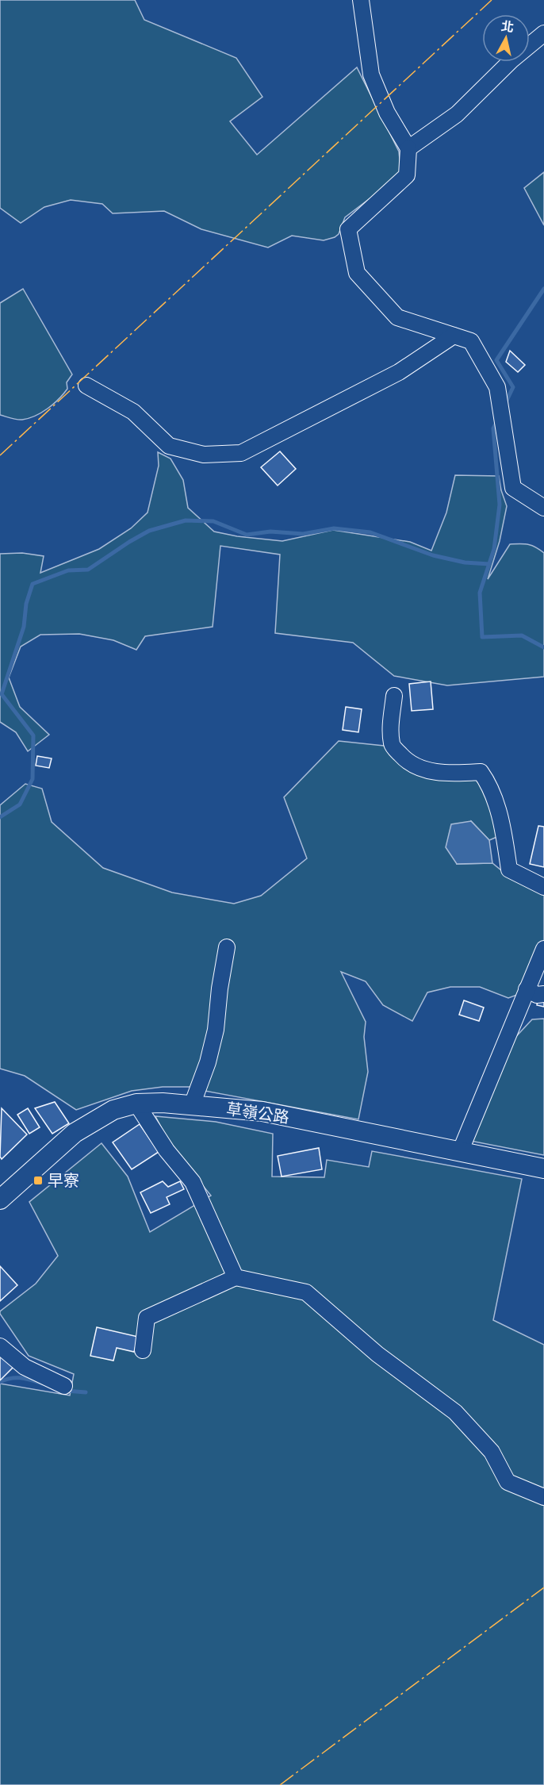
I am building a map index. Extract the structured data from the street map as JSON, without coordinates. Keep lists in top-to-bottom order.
{
  "streets": {
    "main road": ["草嶺公路"]
  },
  "places": {
    "transit": ["早寮"]
  },
  "north": "top"
}
